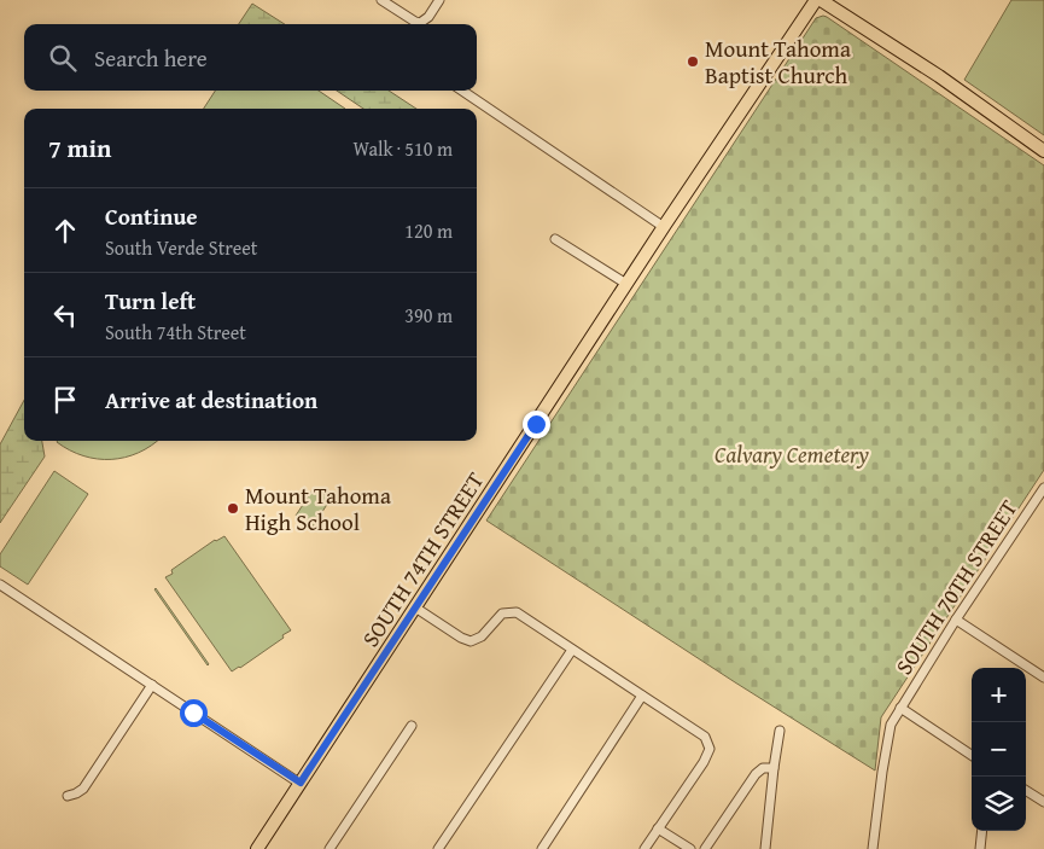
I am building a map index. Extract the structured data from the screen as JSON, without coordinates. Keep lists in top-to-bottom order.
{
  "streets": {
    "main road": ["SOUTH 74TH STREET"],
    "street": ["SOUTH 70TH STREET"]
  },
  "parks": ["Calvary Cemetery"],
  "places": ["Mount Tahoma Baptist Church", "Mount Tahoma High School"],
  "page": {
    "search": "Search here",
    "heading": ["7 min", "Walk · 510 m"],
    "list": [
      ["Continue", "South Verde Street", "120 m"],
      ["Turn left", "South 74th Street", "390 m"],
      "Arrive at destination"
    ],
    "map_buttons": ["+", "−"]
  }
}
